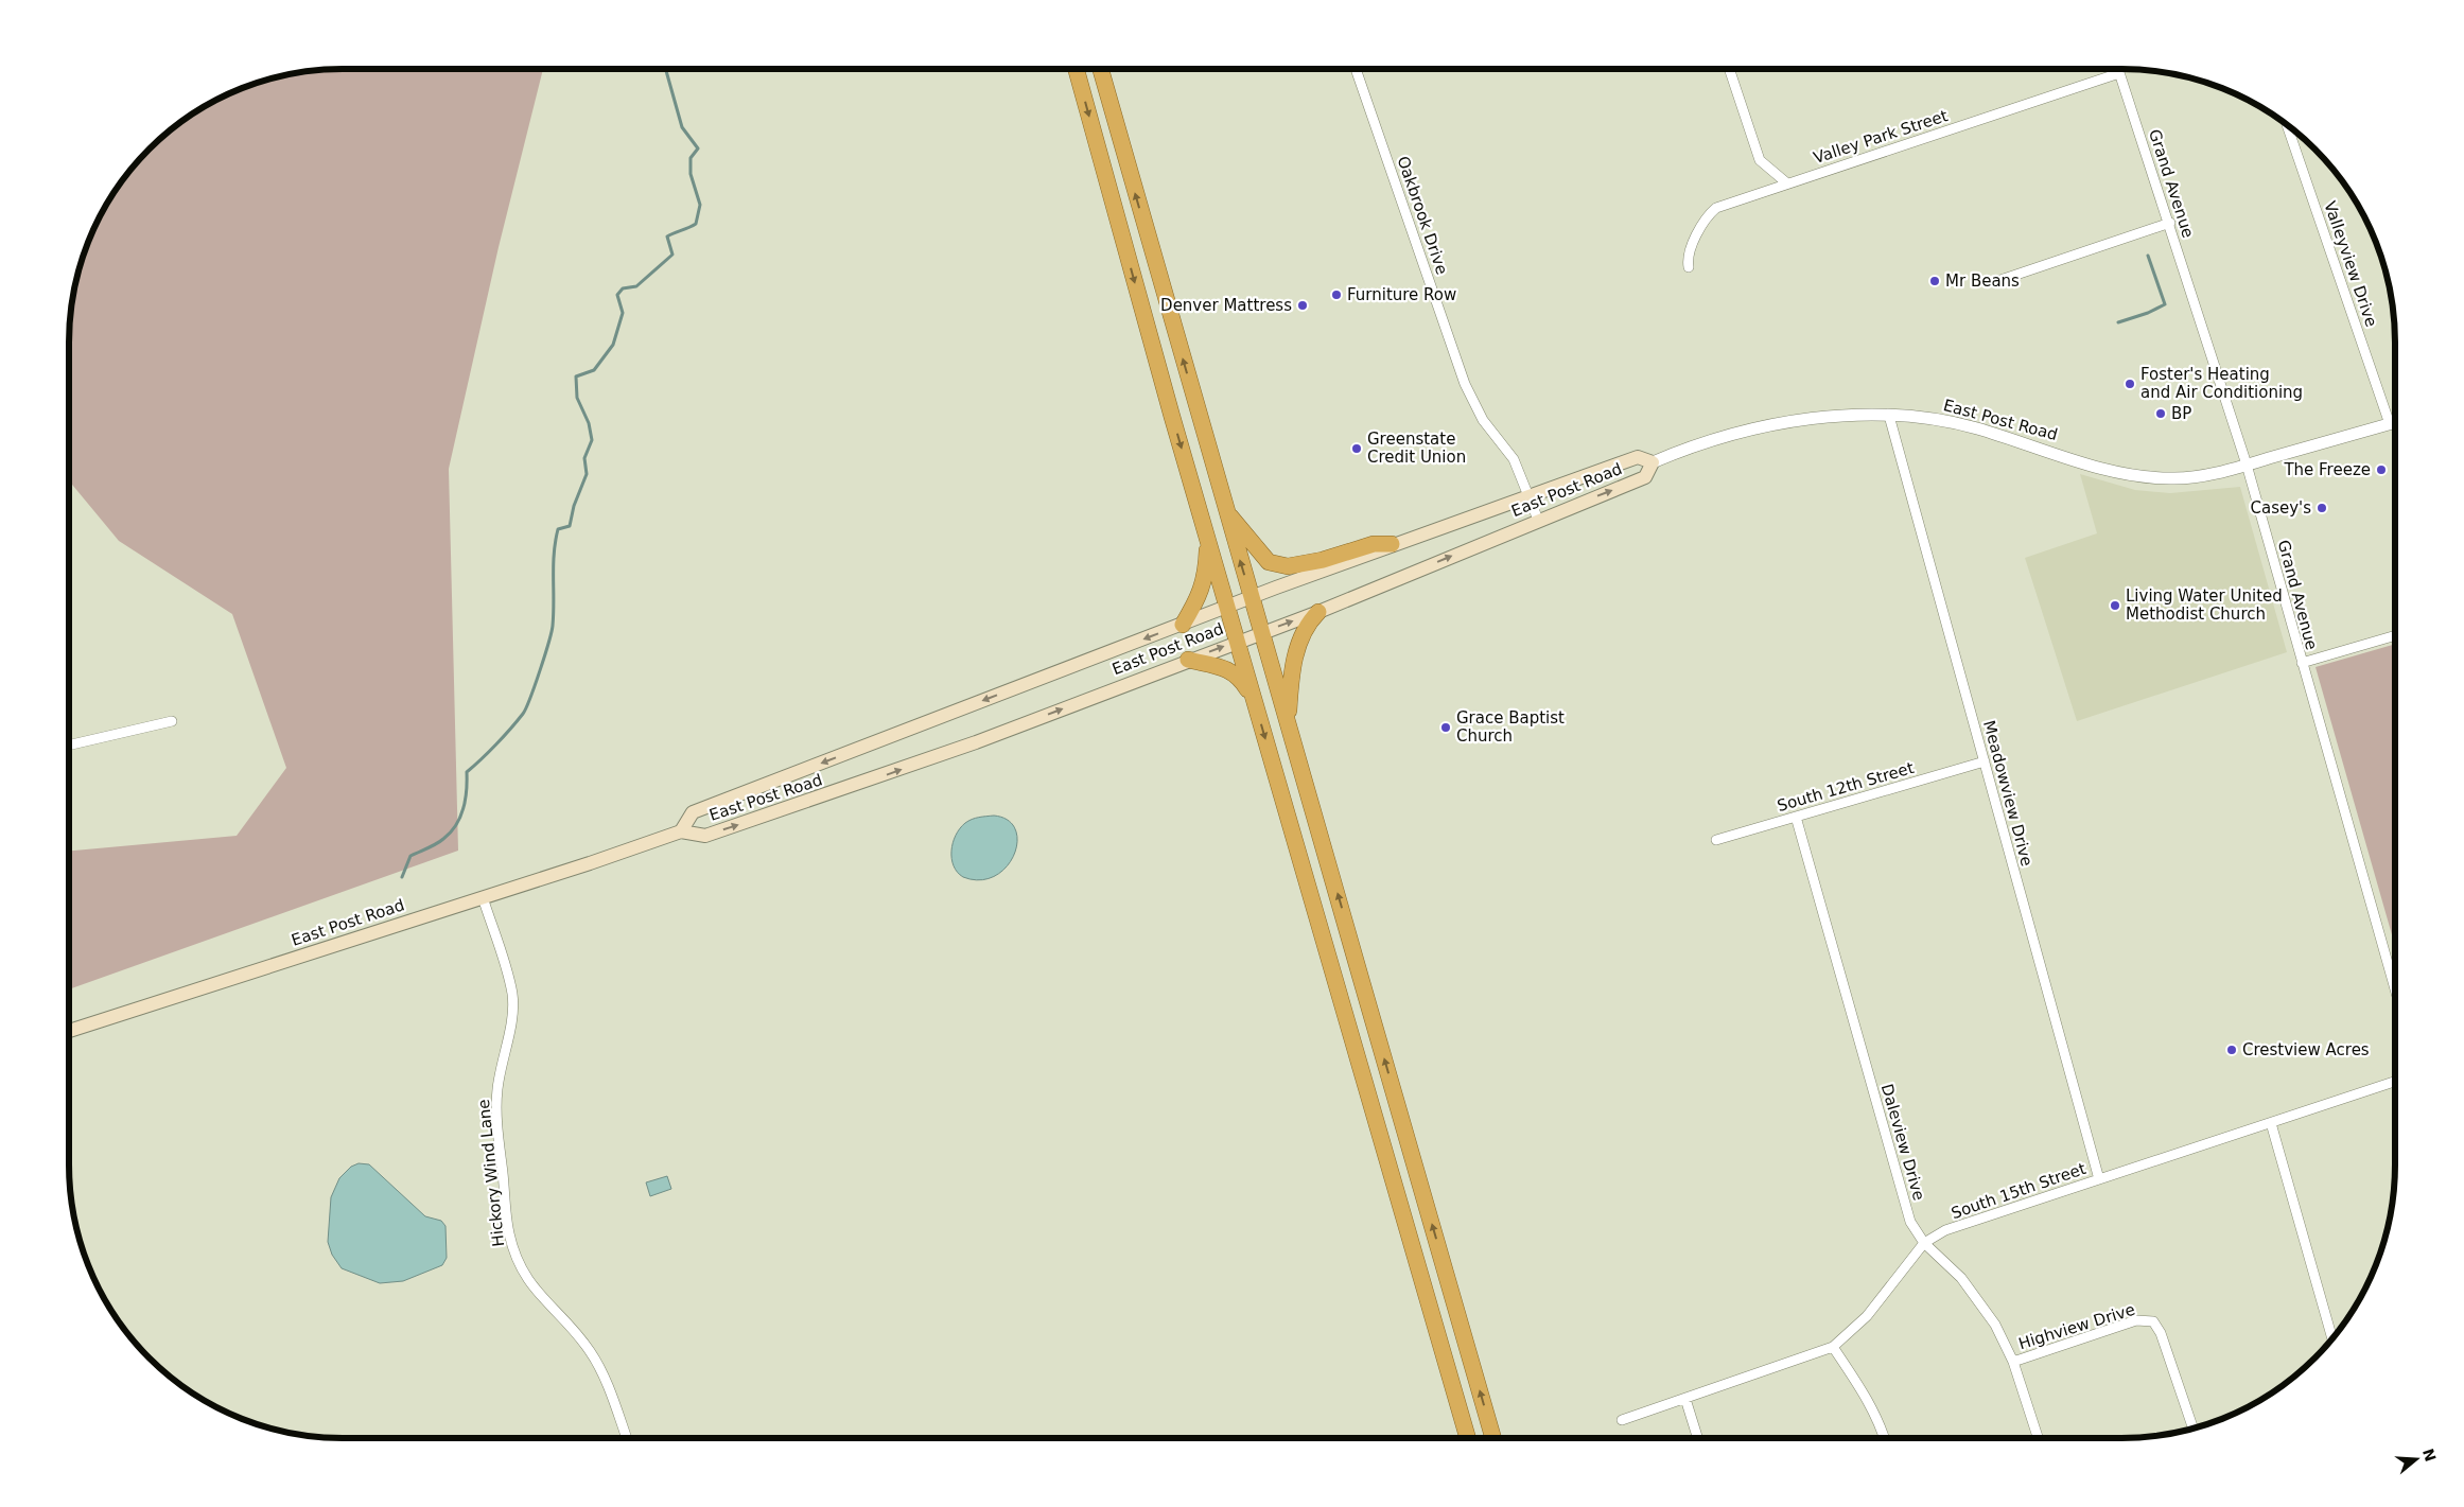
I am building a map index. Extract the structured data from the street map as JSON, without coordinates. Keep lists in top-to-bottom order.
{
  "streets": {
    "main road": ["East Post Road"],
    "street": [
      "Valley Park Street",
      "Grand Avenue",
      "Oakbrook Drive",
      "Valleyview Drive",
      "South 12th Street",
      "Meadowview Drive",
      "Daleview Drive",
      "Hickory Wind Lane",
      "South 15th Street",
      "Highview Drive"
    ]
  },
  "crossings": [
    ["Valley Park Street", "Grand Avenue"],
    ["Grand Avenue", "East Post Road"],
    ["Oakbrook Drive", "East Post Road"],
    ["Valleyview Drive", "East Post Road"],
    ["East Post Road", "Meadowview Drive"],
    ["East Post Road", "Hickory Wind Lane"],
    ["South 12th Street", "Meadowview Drive"],
    ["South 12th Street", "Daleview Drive"],
    ["Meadowview Drive", "South 15th Street"],
    ["Daleview Drive", "South 15th Street"],
    ["Daleview Drive", "Highview Drive"]
  ],
  "places": [
    "Mr Beans",
    "Furniture Row",
    "Denver Mattress",
    "Foster's Heating and Air Conditioning",
    "BP",
    "Greenstate Credit Union",
    "The Freeze",
    "Casey's",
    "Living Water United Methodist Church",
    "Grace Baptist Church",
    "Crestview Acres"
  ],
  "north": "right"
}
